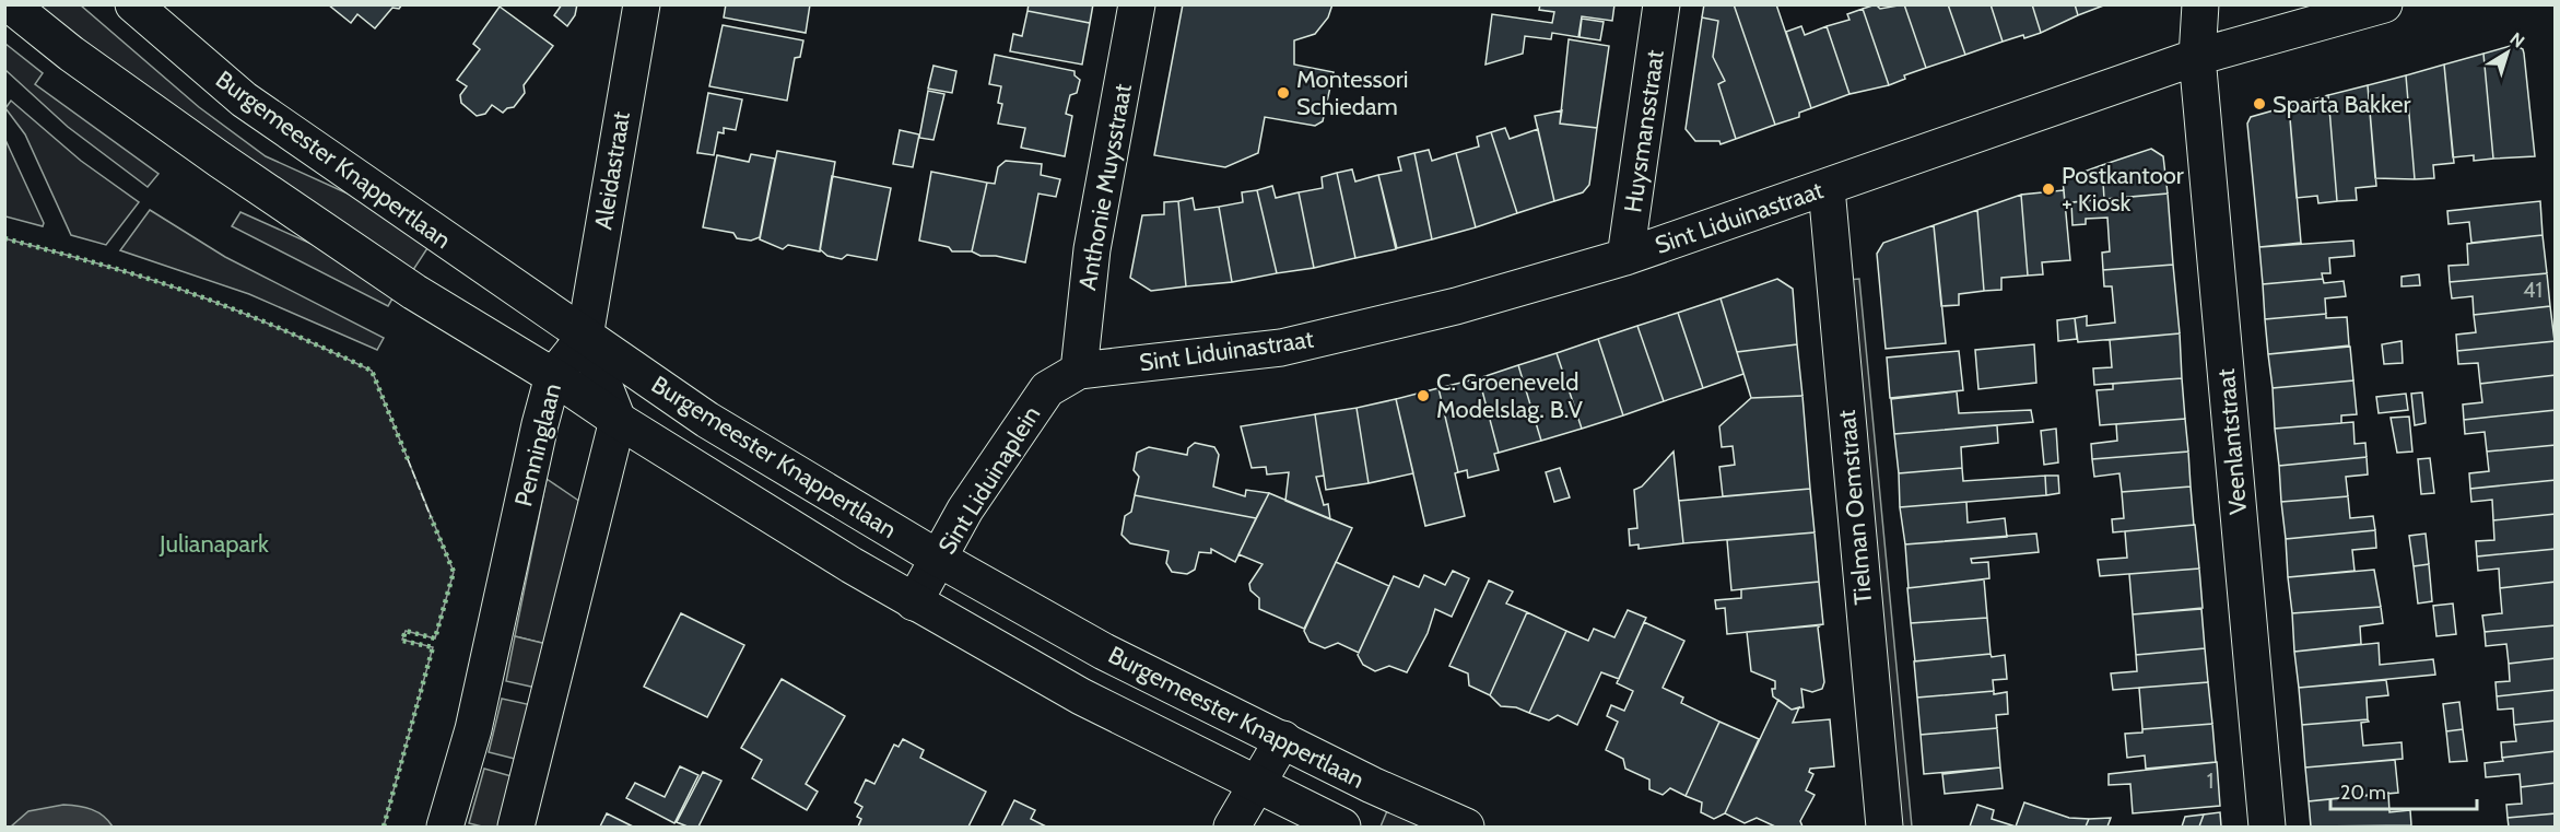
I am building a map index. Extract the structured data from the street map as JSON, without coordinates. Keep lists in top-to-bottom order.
{
  "streets": {
    "street": [
      "Huysmansstraat",
      "Burgemeester Knappertlaan",
      "Aleidastraat",
      "Anthonie Muysstraat",
      "Sint Liduinastraat",
      "Veenlantstraat",
      "Penninglaan",
      "Sint Liduinaplein",
      "Tielman Oemstraat"
    ]
  },
  "crossings": [
    ["Huysmansstraat", "Sint Liduinastraat"],
    ["Burgemeester Knappertlaan", "Aleidastraat"],
    ["Burgemeester Knappertlaan", "Penninglaan"],
    ["Burgemeester Knappertlaan", "Sint Liduinaplein"],
    ["Aleidastraat", "Penninglaan"],
    ["Anthonie Muysstraat", "Sint Liduinastraat"],
    ["Anthonie Muysstraat", "Sint Liduinaplein"],
    ["Sint Liduinastraat", "Veenlantstraat"],
    ["Sint Liduinastraat", "Sint Liduinaplein"],
    ["Sint Liduinastraat", "Tielman Oemstraat"]
  ],
  "parks": ["Julianapark"],
  "places": [
    "Montessori Schiedam",
    "Sparta Bakker",
    "Postkantoor + Kiosk",
    "C. Groeneveld Modelslag. B.V"
  ],
  "house_numbers": ["41", "1"],
  "scale_bar": "20 m",
  "north": "top right"
}
